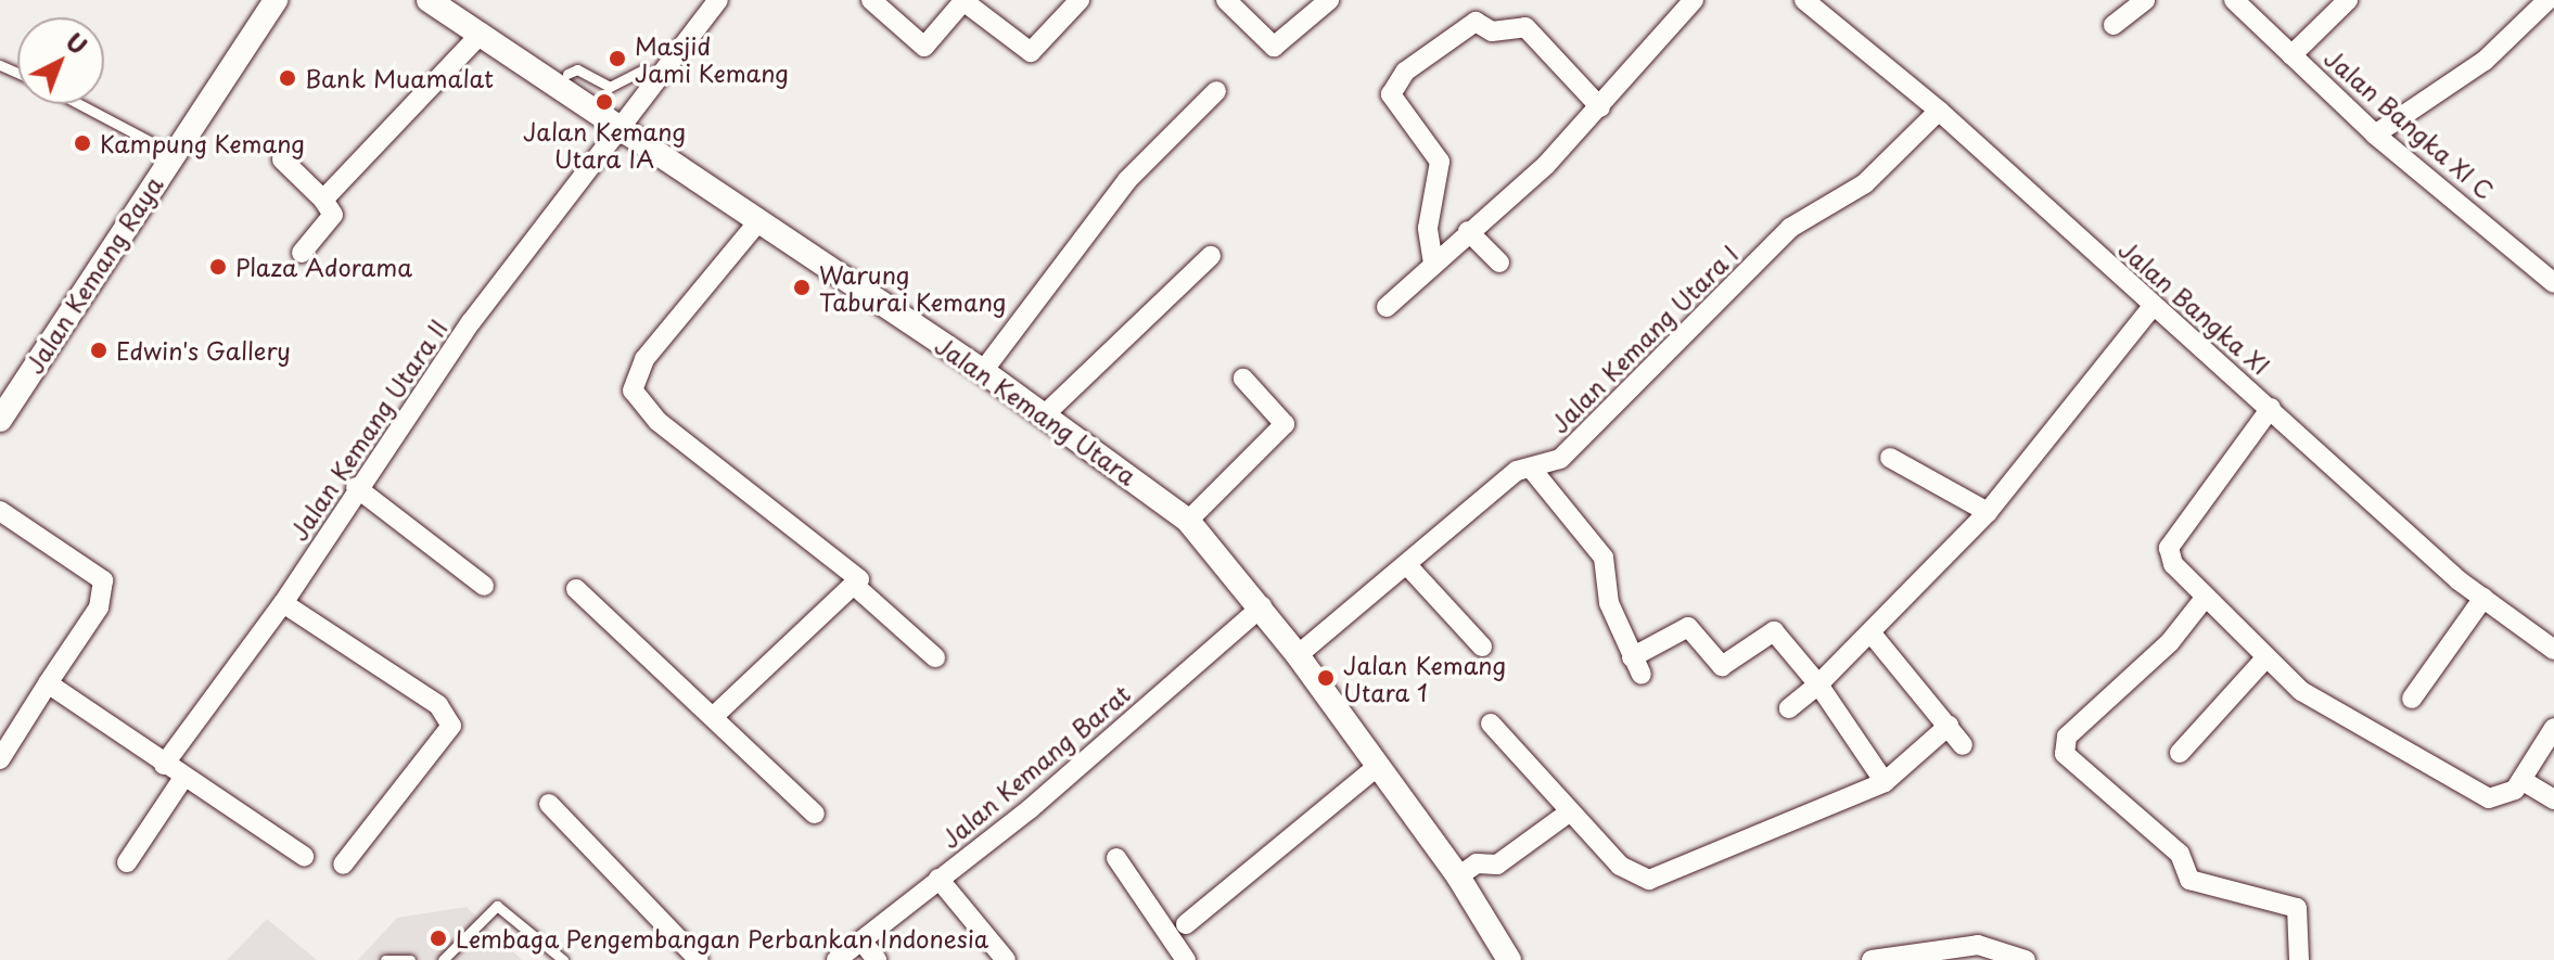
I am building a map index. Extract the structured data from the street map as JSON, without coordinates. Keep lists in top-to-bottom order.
{
  "streets": {
    "street": [
      "Jalan Bangka XI C",
      "Jalan Kemang Raya",
      "Jalan Bangka XI",
      "Jalan Kemang Utara I",
      "Jalan Kemang Utara",
      "Jalan Kemang Utara II",
      "Jalan Kemang Barat"
    ]
  },
  "crossings": [
    ["Jalan Bangka XI", "Jalan Kemang Utara I"],
    ["Jalan Kemang Utara I", "Jalan Kemang Utara"],
    ["Jalan Kemang Utara", "Jalan Kemang Utara II"],
    ["Jalan Kemang Utara", "Jalan Kemang Barat"]
  ],
  "places": [
    "Masjid Jami Kemang",
    "Bank Muamalat",
    "Jalan Kemang Utara IA",
    "Kampung Kemang",
    "Plaza Adorama",
    "Warung Taburai Kemang",
    "Edwin's Gallery",
    "Jalan Kemang Utara 1",
    "Lembaga Pengembangan Perbankan Indonesia"
  ],
  "north": "top right"
}
